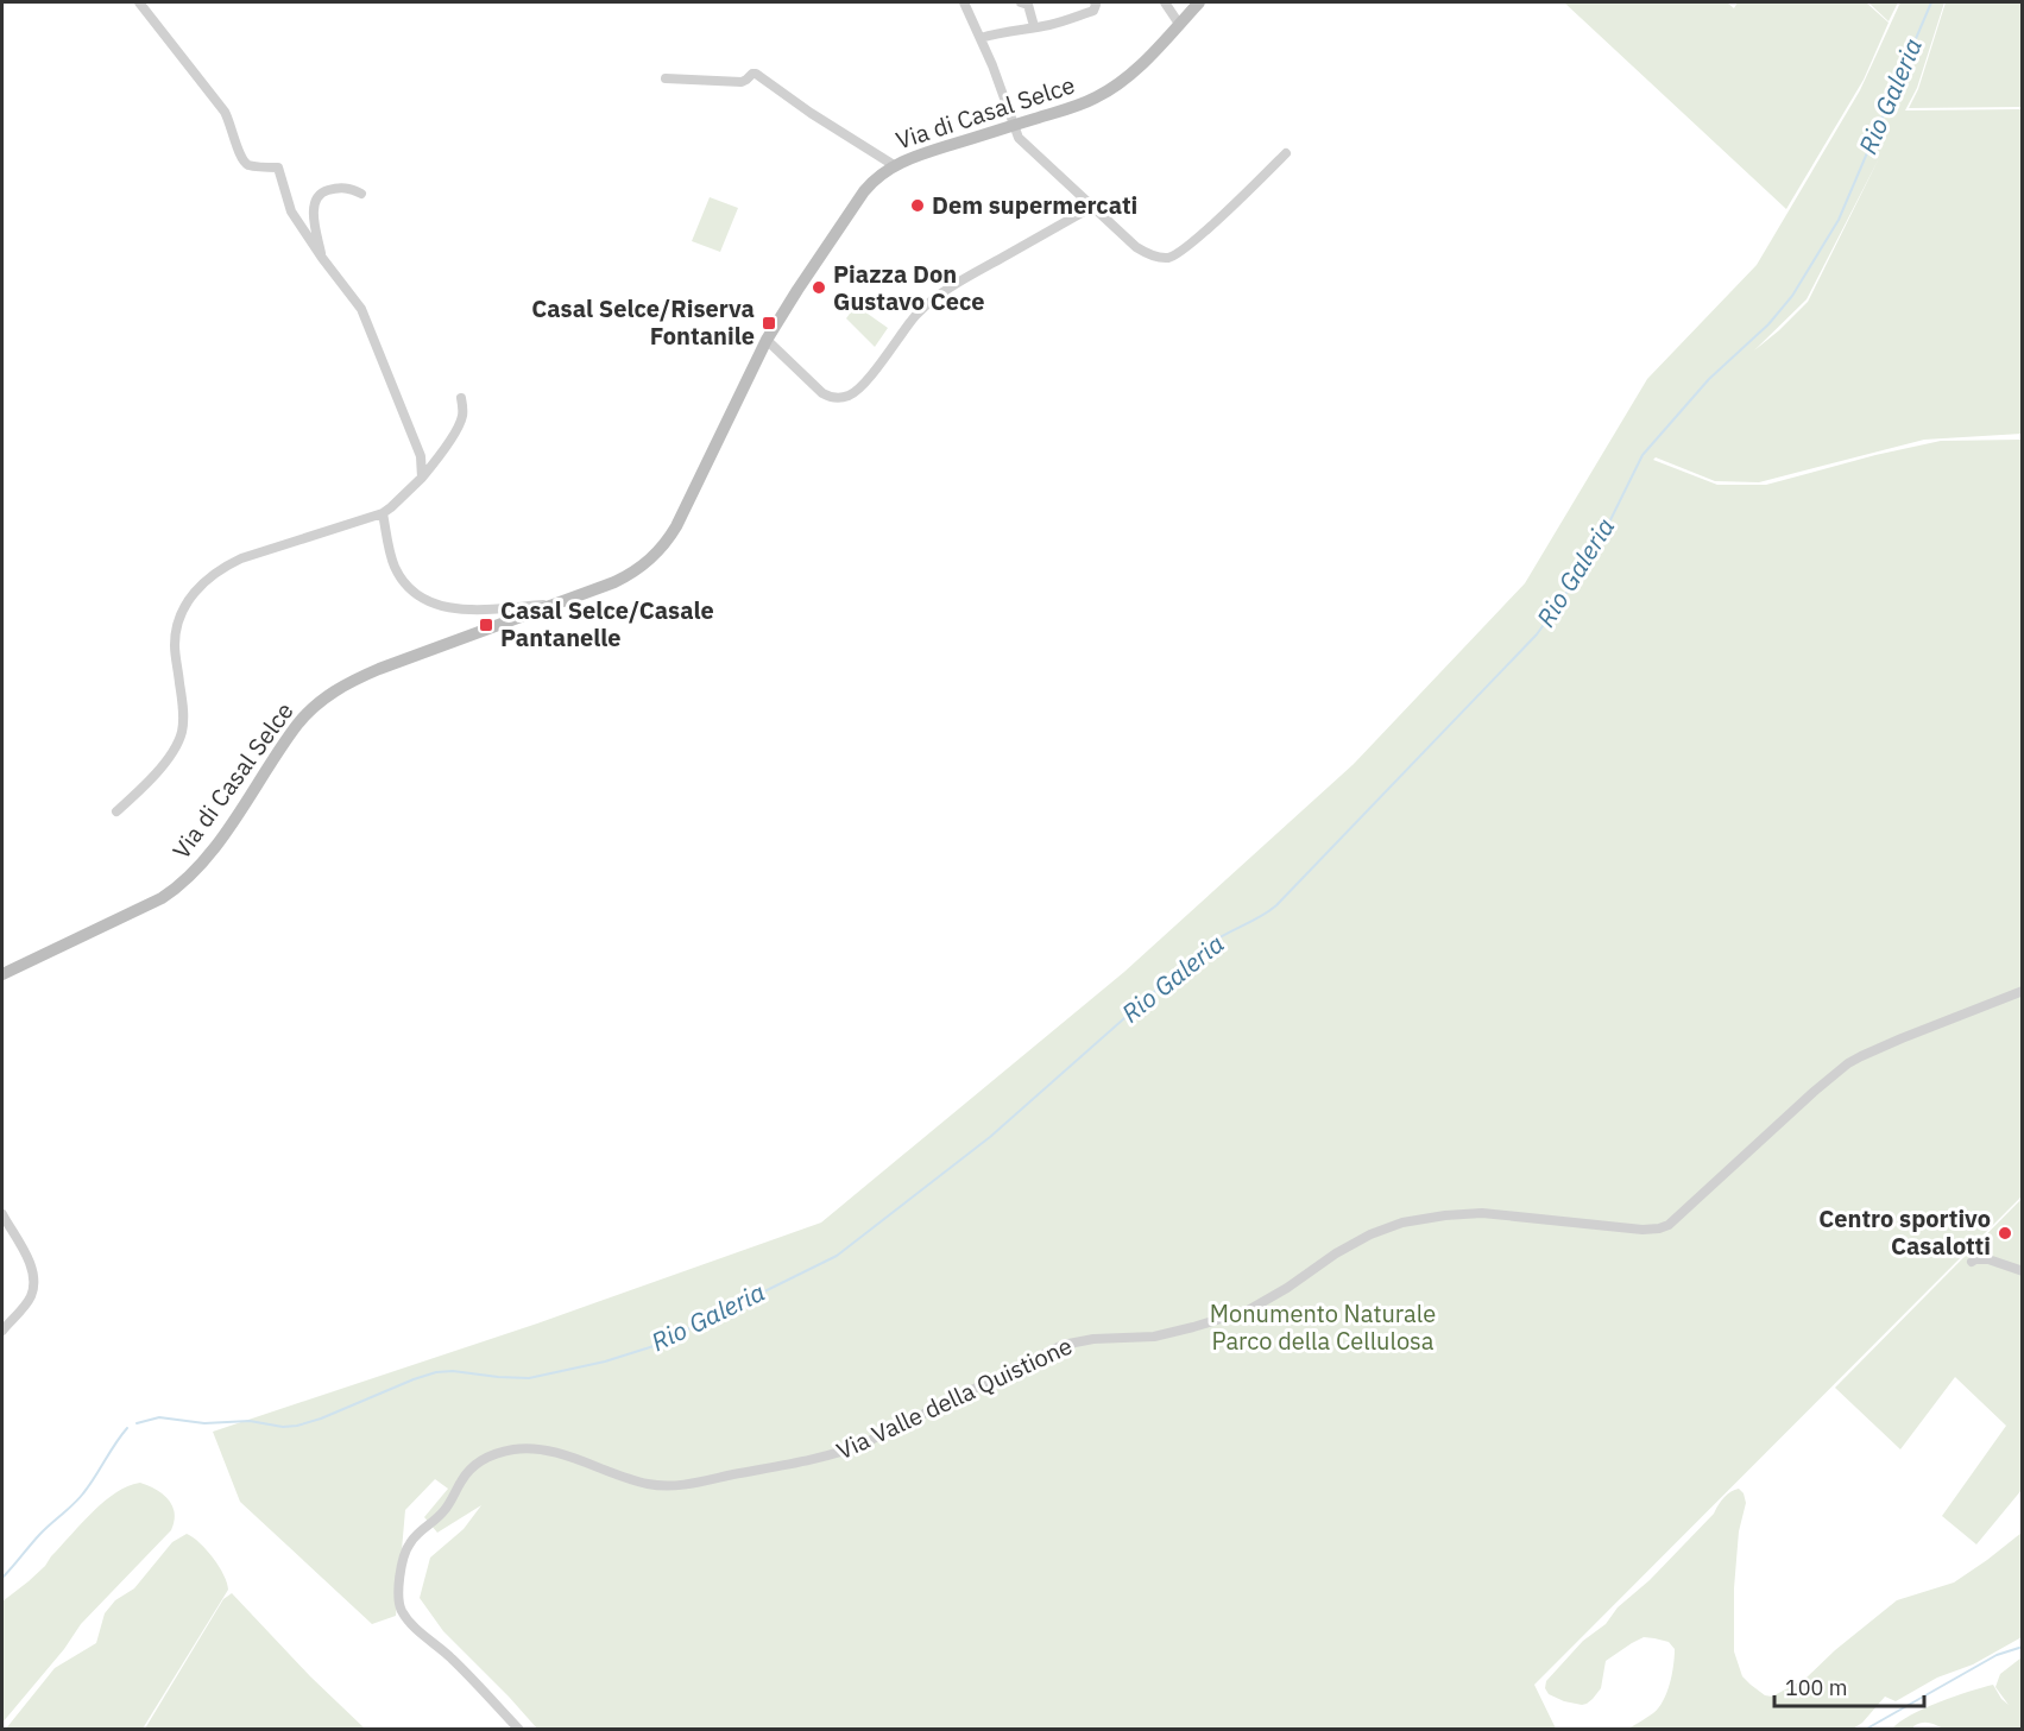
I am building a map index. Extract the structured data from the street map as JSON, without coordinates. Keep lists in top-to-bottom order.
{
  "streets": {
    "main road": ["Via di Casal Selce"],
    "street": ["Via Valle della Quistione"]
  },
  "water": ["Rio Galeria"],
  "parks": ["Monumento Naturale Parco della Cellulosa"],
  "places": {
    "other": ["Dem supermercati", "Piazza Don Gustavo Cece", "Centro sportivo Casalotti"],
    "transit": ["Casal Selce/Riserva Fontanile", "Casal Selce/Casale Pantanelle"]
  },
  "scale_bar": "100 m"
}
